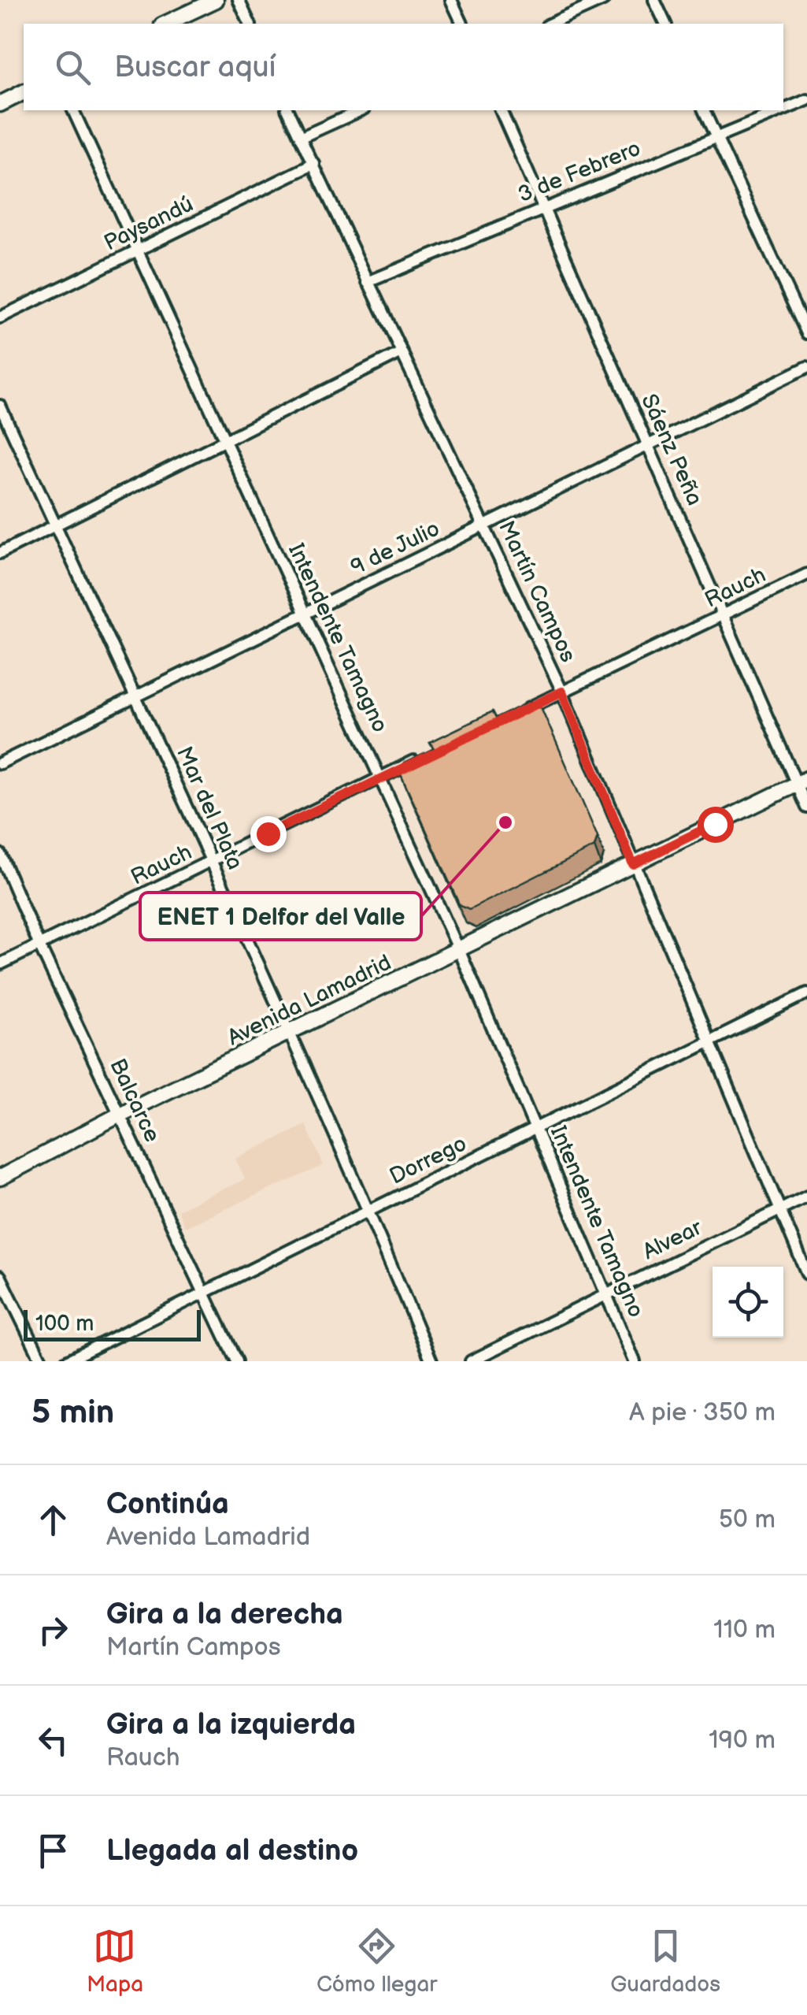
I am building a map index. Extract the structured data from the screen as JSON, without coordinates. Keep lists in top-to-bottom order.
{
  "streets": {
    "main road": ["Avenida Lamadrid"],
    "street": [
      "3 de Febrero",
      "Paysandú",
      "Sáenz Peña",
      "9 de Julio",
      "Rauch",
      "Martín Campos",
      "Intendente Tamagno",
      "Mar del Plata",
      "Balcarce",
      "Dorrego",
      "Alvear"
    ]
  },
  "crossings": [
    ["3 de Febrero", "Sáenz Peña"],
    ["3 de Febrero", "Martín Campos"],
    ["Paysandú", "Martín Campos"],
    ["Paysandú", "Intendente Tamagno"],
    ["Sáenz Peña", "9 de Julio"],
    ["Sáenz Peña", "Rauch"],
    ["Sáenz Peña", "Avenida Lamadrid"],
    ["9 de Julio", "Martín Campos"],
    ["9 de Julio", "Intendente Tamagno"],
    ["9 de Julio", "Mar del Plata"],
    ["Rauch", "Martín Campos"],
    ["Rauch", "Intendente Tamagno"],
    ["Rauch", "Mar del Plata"],
    ["Rauch", "Balcarce"],
    ["Martín Campos", "Avenida Lamadrid"],
    ["Martín Campos", "Dorrego"],
    ["Martín Campos", "Alvear"],
    ["Intendente Tamagno", "Avenida Lamadrid"],
    ["Intendente Tamagno", "Dorrego"],
    ["Intendente Tamagno", "Alvear"],
    ["Mar del Plata", "Avenida Lamadrid"],
    ["Mar del Plata", "Dorrego"],
    ["Avenida Lamadrid", "Balcarce"],
    ["Balcarce", "Dorrego"]
  ],
  "places": ["ENET 1 Delfor del Valle"],
  "scale_bar": "100 m",
  "page": {
    "search": "Buscar aquí",
    "scale": "100 m",
    "heading": ["5 min", "A pie · 350 m"],
    "list": [
      ["Continúa", "Avenida Lamadrid", "50 m"],
      ["Gira a la derecha", "Martín Campos", "110 m"],
      ["Gira a la izquierda", "Rauch", "190 m"],
      "Llegada al destino"
    ],
    "nav": ["Mapa", "Cómo llegar", "Guardados"]
  }
}
